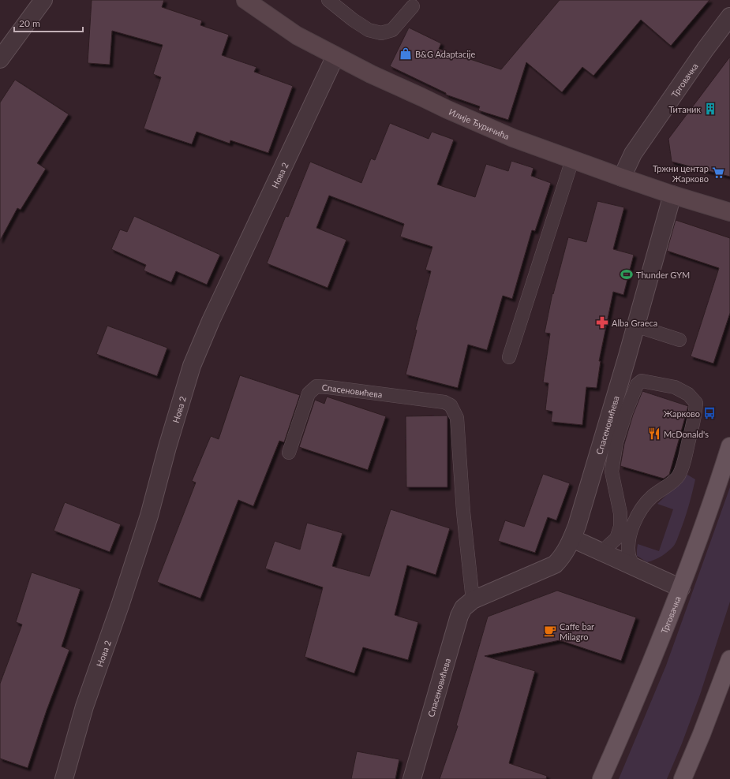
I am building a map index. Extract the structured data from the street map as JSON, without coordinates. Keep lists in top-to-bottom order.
{
  "streets": {
    "main road": ["Трговачка"],
    "street": ["Илије Ђуричића", "Нова 2", "Спасеновићева"]
  },
  "crossings": [
    ["Трговачка", "Илије Ђуричића"],
    ["Илије Ђуричића", "Нова 2"],
    ["Илије Ђуричића", "Спасеновићева"]
  ],
  "places": {
    "shop": ["B&G Adaptacije"],
    "building": ["Титаник"],
    "supermarket": ["Тржни центар Жарково"],
    "sports": ["Thunder GYM"],
    "pharmacy": ["Alba Graeca"],
    "bus stop": ["Жарково"],
    "restaurant": ["McDonald's"],
    "cafe": ["Caffe bar Milagro"]
  },
  "scale_bar": "20 m"
}
